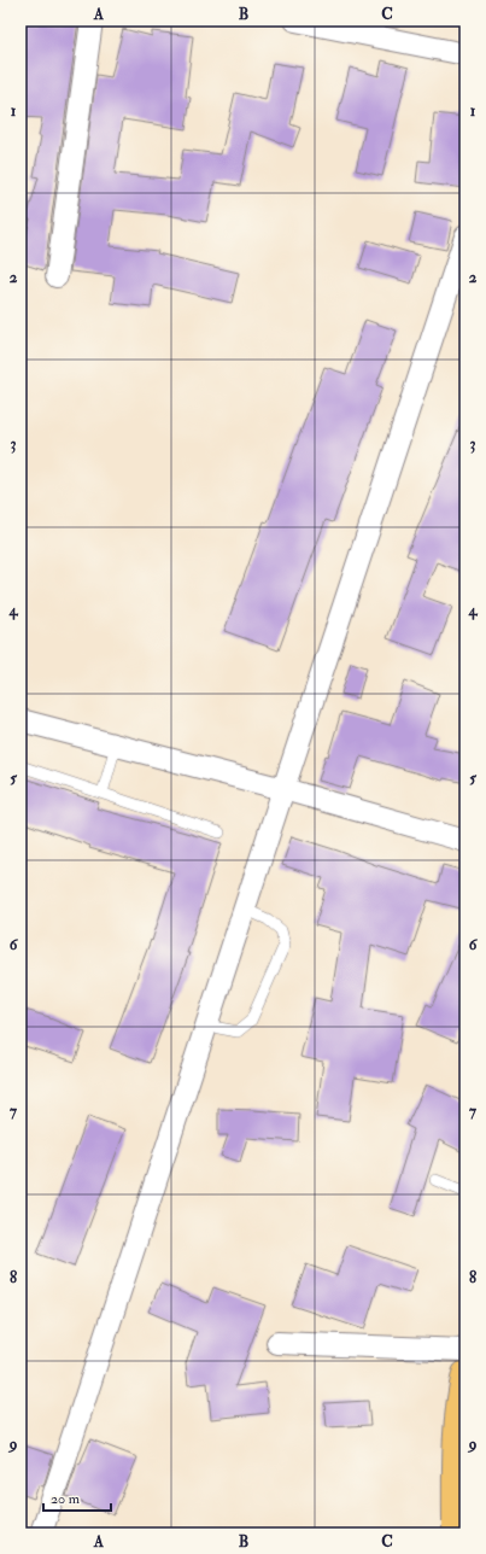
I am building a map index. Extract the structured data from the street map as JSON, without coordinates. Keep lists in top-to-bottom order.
{
  "scale_bar": "20 m",
  "grid": {
    "columns": ["A", "B", "C"],
    "rows": [
      "1",
      "2",
      "3",
      "4",
      "5",
      "6",
      "7",
      "8",
      "9"
    ]
  }
}
